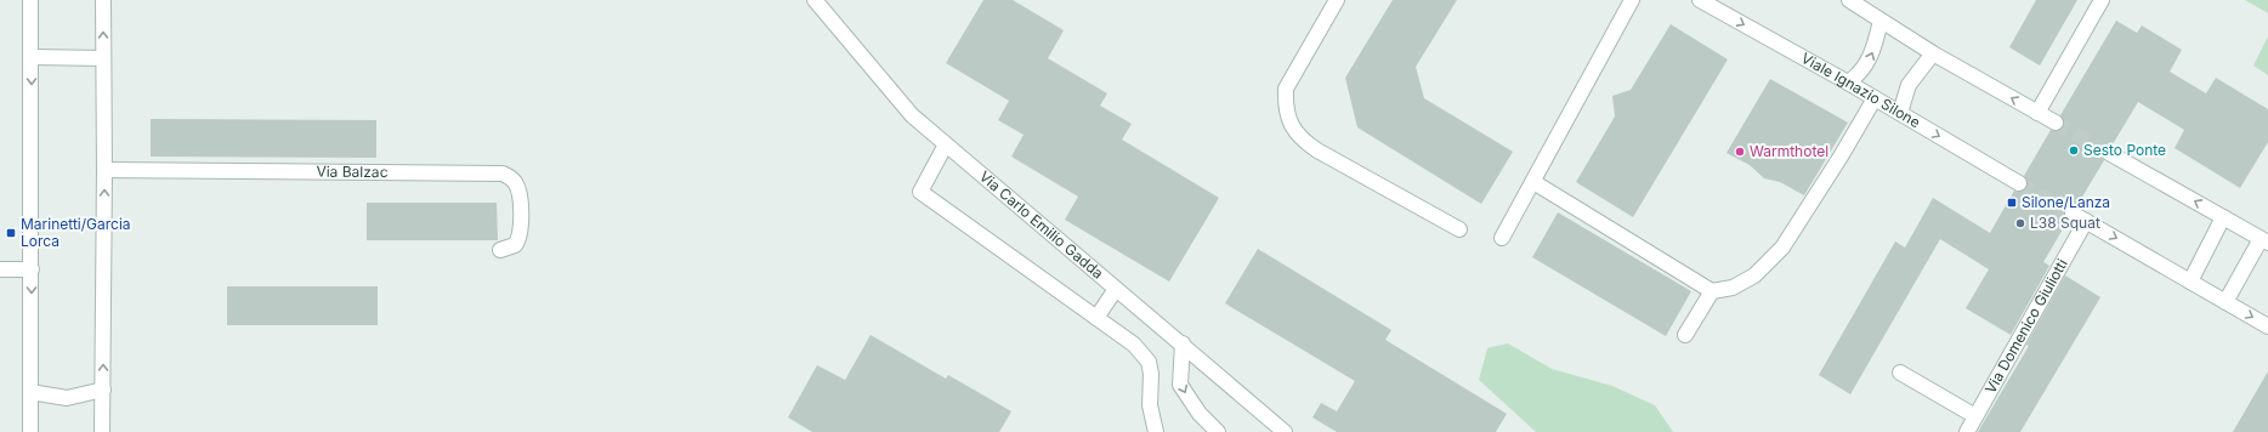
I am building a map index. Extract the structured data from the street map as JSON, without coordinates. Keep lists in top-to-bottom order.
{
  "streets": {
    "street": [
      "Viale Ignazio Silone",
      "Via Balzac",
      "Via Carlo Emilio Gadda",
      "Via Domenico Giuliotti"
    ]
  },
  "places": {
    "other": ["Sesto Ponte", "Warmthotel", "L38 Squat"],
    "transit": ["Silone/Lanza", "Marinetti/Garcia Lorca"]
  }
}
